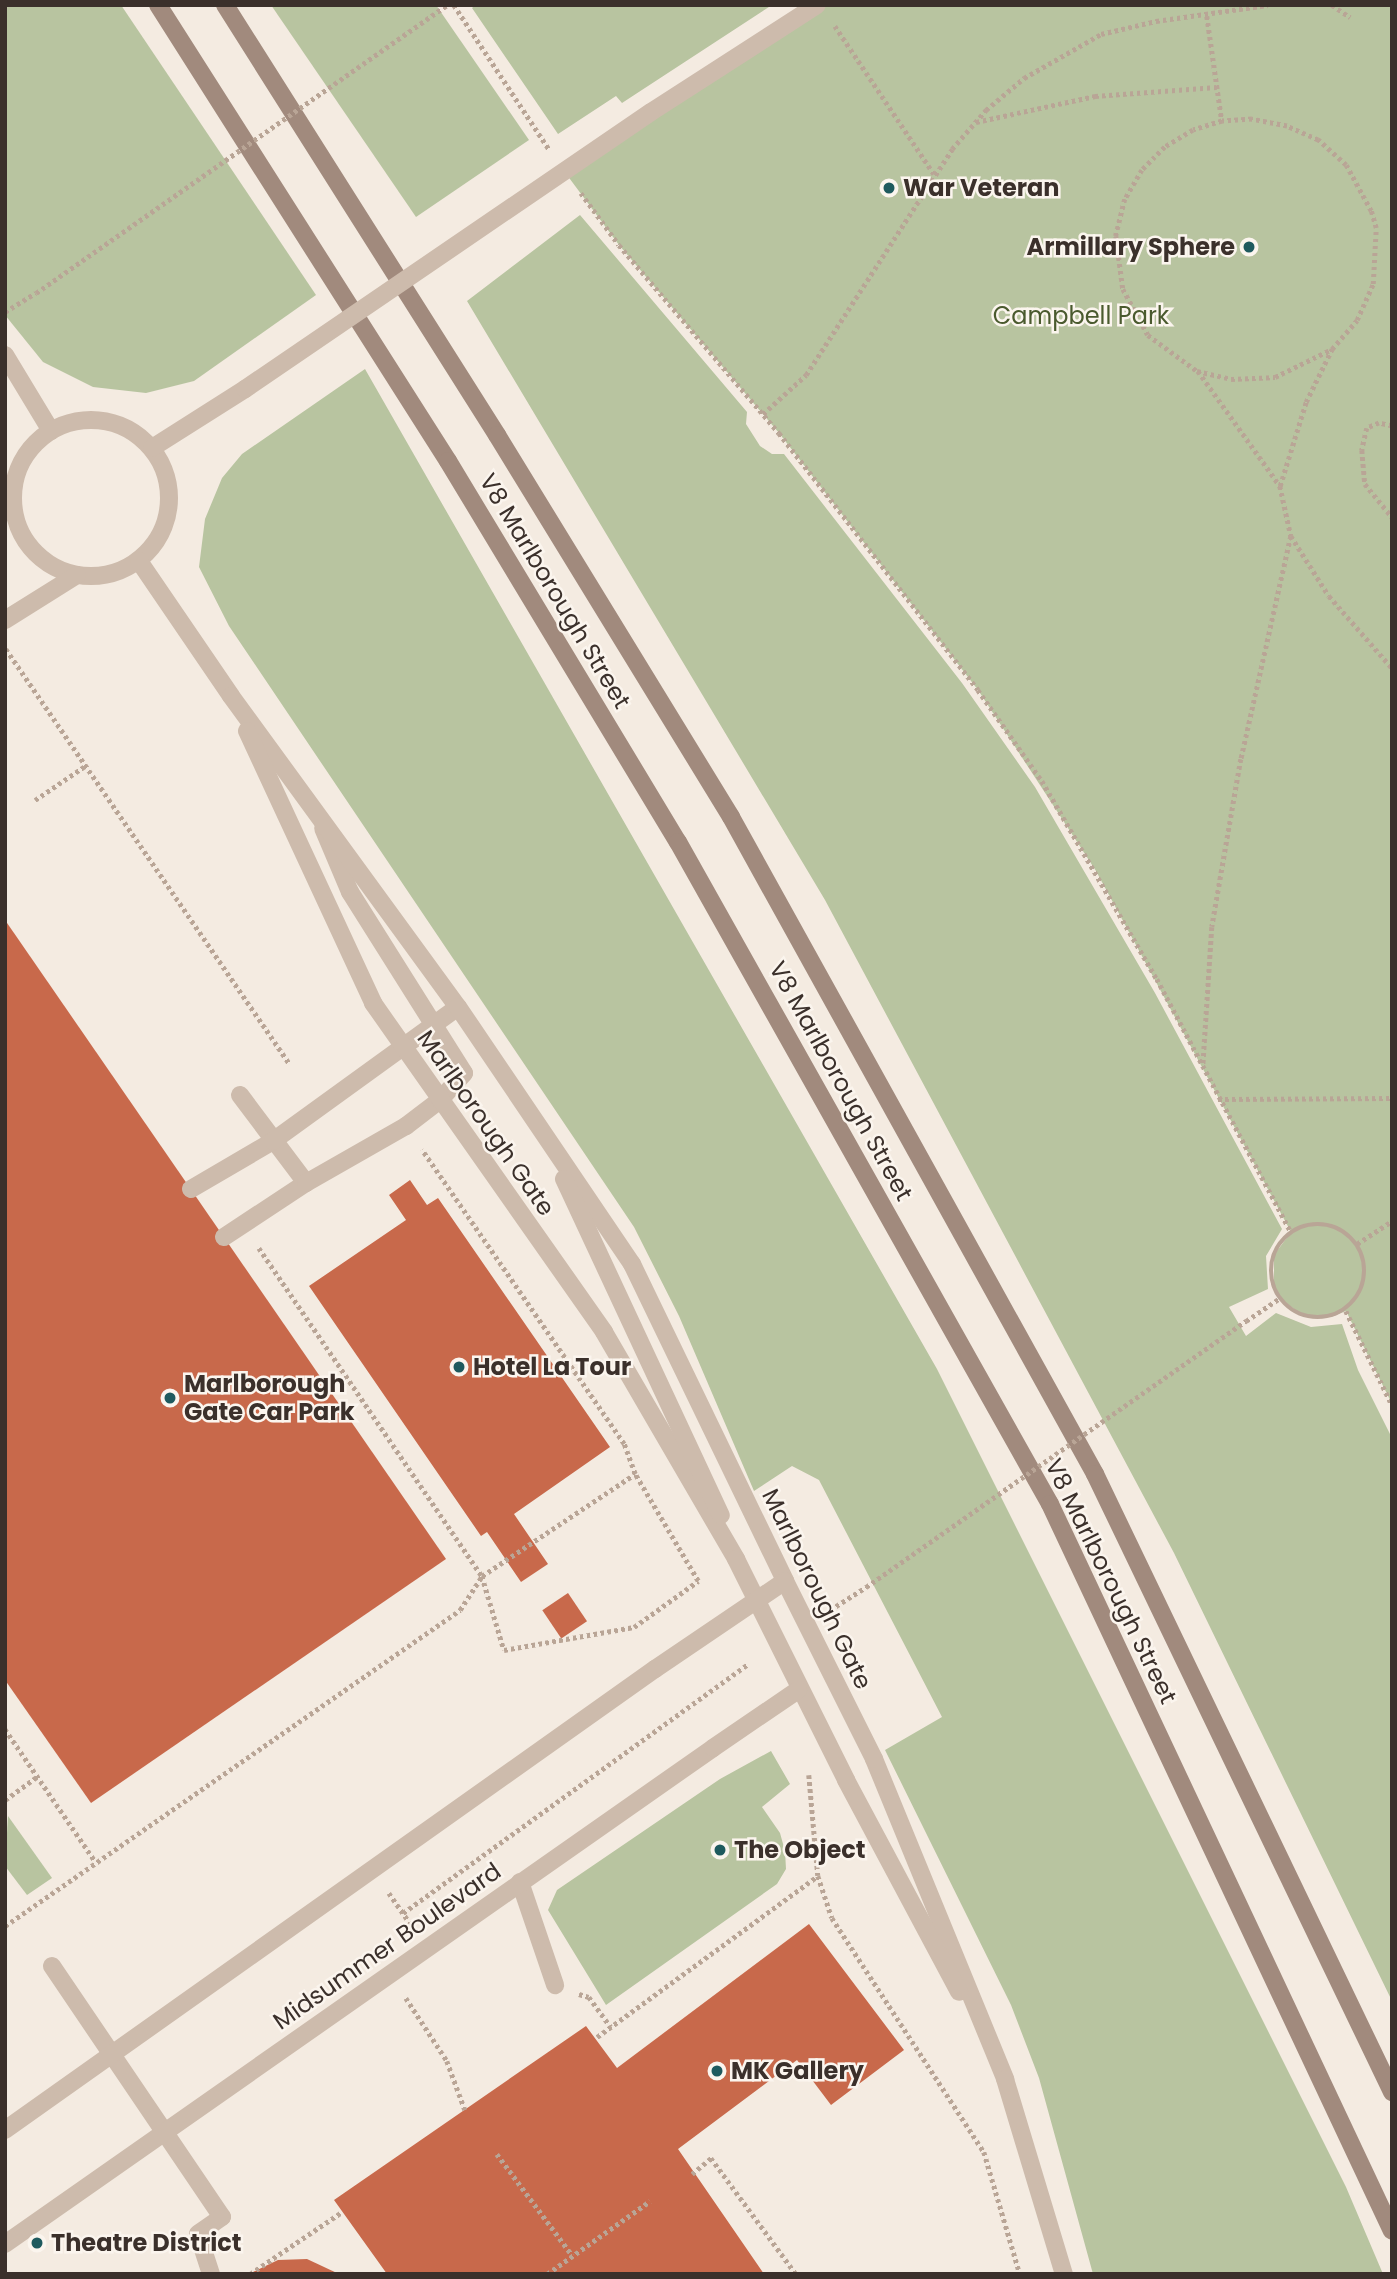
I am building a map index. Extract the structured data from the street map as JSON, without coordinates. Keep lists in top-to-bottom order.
{
  "streets": {
    "main road": ["V8 Marlborough Street"],
    "street": ["Marlborough Gate", "Midsummer Boulevard"]
  },
  "crossings": [
    ["Marlborough Gate", "Midsummer Boulevard"]
  ],
  "parks": ["Campbell Park"],
  "places": [
    "War Veteran",
    "Armillary Sphere",
    "Hotel La Tour",
    "Marlborough Gate Car Park",
    "The Object",
    "MK Gallery",
    "Theatre District"
  ]
}
